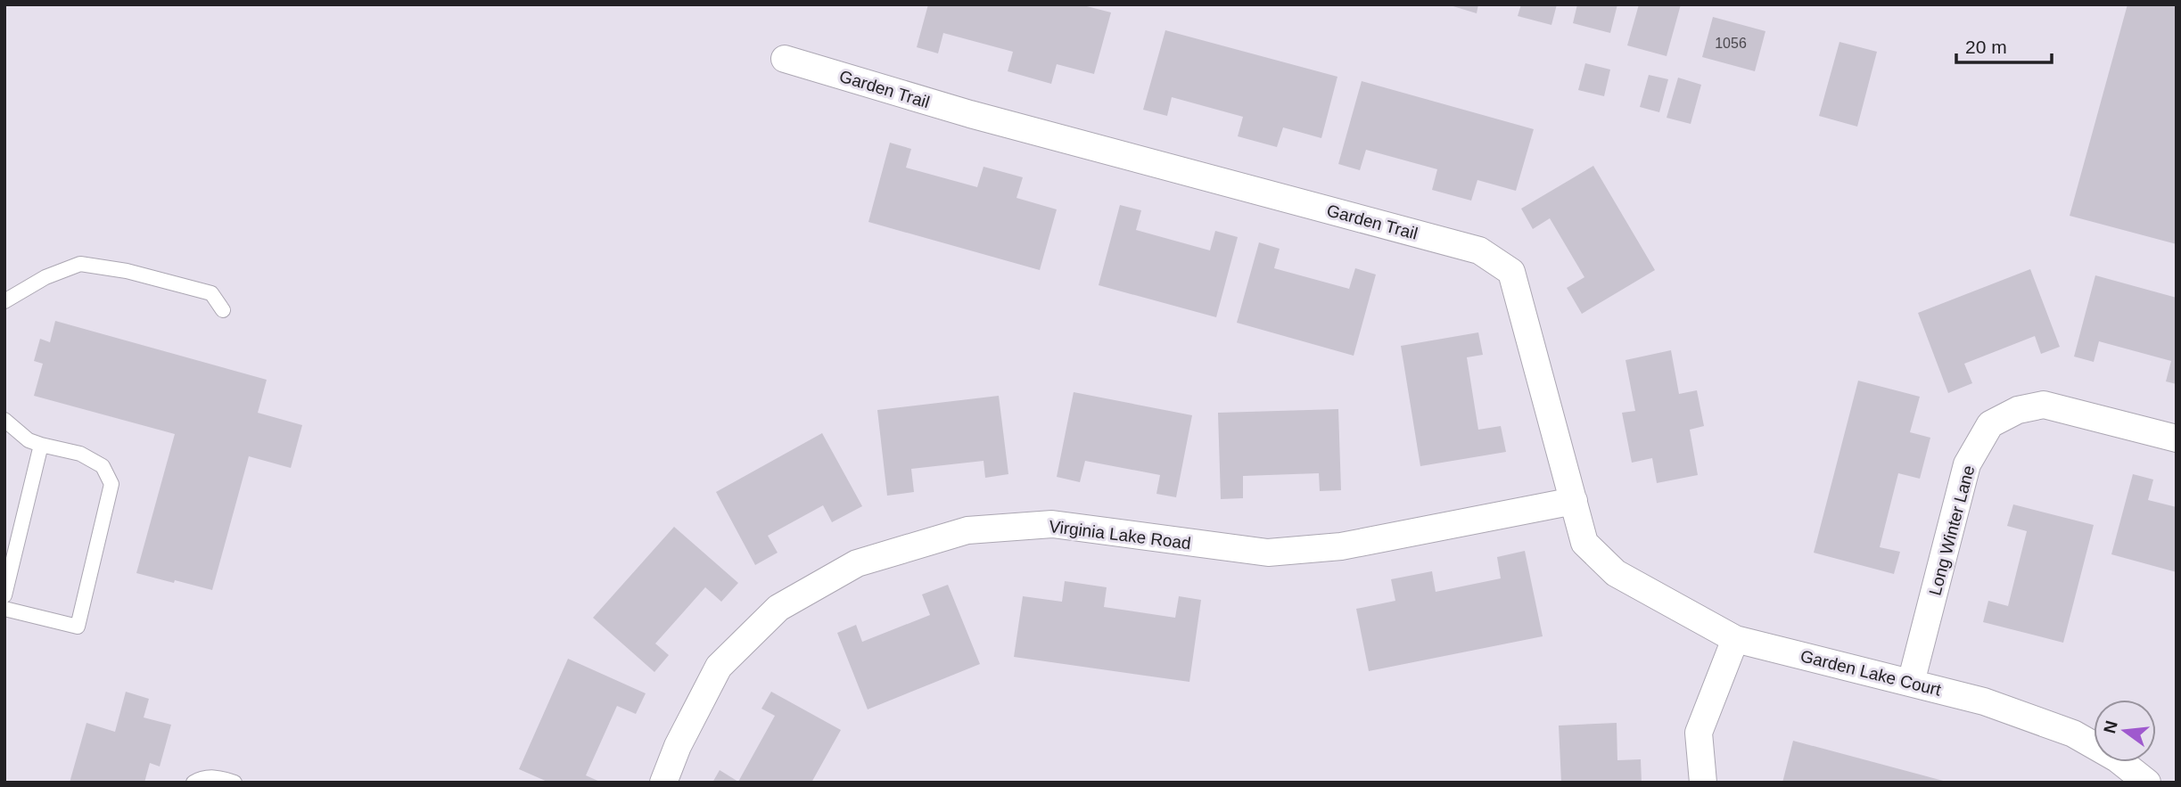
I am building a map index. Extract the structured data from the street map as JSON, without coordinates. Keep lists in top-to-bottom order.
{
  "streets": {
    "street": [
      "Garden Trail",
      "Long Winter Lane",
      "Virginia Lake Road",
      "Garden Lake Court"
    ]
  },
  "crossings": [
    ["Garden Trail", "Virginia Lake Road"],
    ["Garden Trail", "Garden Lake Court"],
    ["Long Winter Lane", "Garden Lake Court"]
  ],
  "house_numbers": ["1056"],
  "scale_bar": "20 m",
  "north": "left"
}
